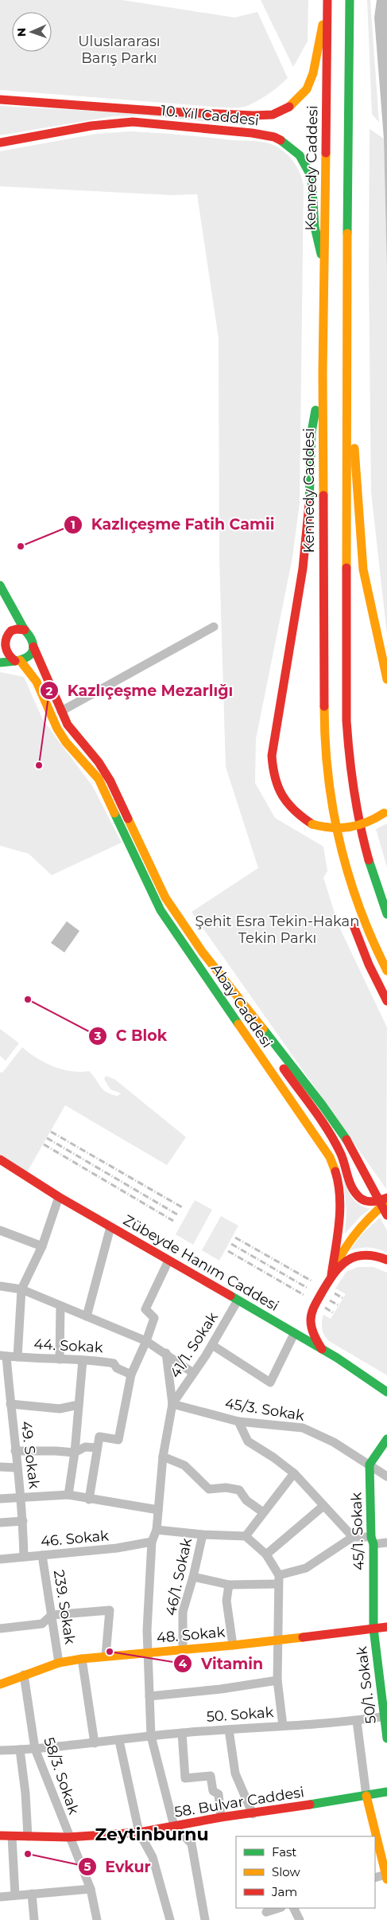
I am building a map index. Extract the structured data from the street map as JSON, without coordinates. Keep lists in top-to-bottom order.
{
  "streets": {
    "main road": [
      "10. Yıl Caddesi",
      "Kennedy Caddesi",
      "Abay Caddesi",
      "Zübeyde Hanım Caddesi",
      "45/1. Sokak",
      "48. Sokak",
      "50/1. Sokak",
      "58. Bulvar Caddesi"
    ],
    "street": [
      "41/1. Sokak",
      "44. Sokak",
      "45/3. Sokak",
      "49. Sokak",
      "46. Sokak",
      "46/1. Sokak",
      "239. Sokak",
      "50. Sokak",
      "58/3. Sokak"
    ]
  },
  "crossings": [
    ["10. Yıl Caddesi", "Kennedy Caddesi"],
    ["Abay Caddesi", "Zübeyde Hanım Caddesi"],
    ["Zübeyde Hanım Caddesi", "41/1. Sokak"],
    ["41/1. Sokak", "45/3. Sokak"],
    ["44. Sokak", "49. Sokak"],
    ["45/3. Sokak", "45/1. Sokak"],
    ["49. Sokak", "46. Sokak"],
    ["45/1. Sokak", "48. Sokak"],
    ["45/1. Sokak", "50/1. Sokak"],
    ["46. Sokak", "239. Sokak"],
    ["46/1. Sokak", "48. Sokak"],
    ["239. Sokak", "48. Sokak"],
    ["48. Sokak", "50/1. Sokak"],
    ["48. Sokak", "58/3. Sokak"],
    ["50/1. Sokak", "50. Sokak"],
    ["50. Sokak", "58/3. Sokak"],
    ["58/3. Sokak", "58. Bulvar Caddesi"]
  ],
  "districts": ["Zeytinburnu"],
  "parks": ["Uluslararası Barış Parkı", "Şehit Esra Tekin-Hakan Tekin Parkı"],
  "places": [
    "Kazlıçeşme Fatih Camii",
    "Kazlıçeşme Mezarlığı",
    "C Blok",
    "Vitamin",
    "Evkur"
  ],
  "legend": ["Fast", "Slow", "Jam"],
  "north": "left"
}
